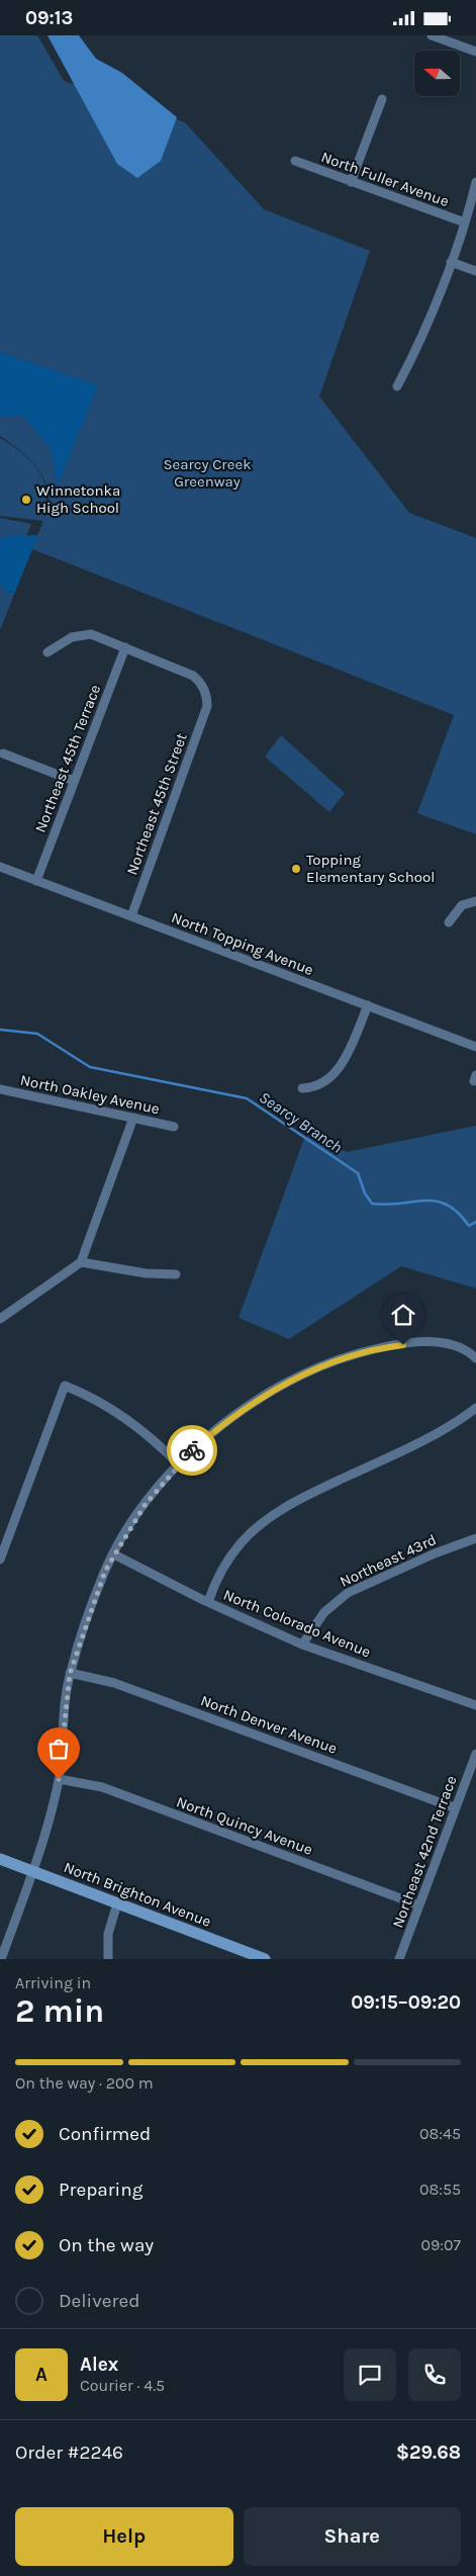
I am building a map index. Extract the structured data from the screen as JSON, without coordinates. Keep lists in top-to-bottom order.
{
  "streets": {
    "main road": ["North Brighton Avenue"],
    "street": [
      "North Fuller Avenue",
      "Northeast 45th Terrace",
      "Northeast 45th Street",
      "North Topping Avenue",
      "North Oakley Avenue",
      "Northeast 43rd",
      "North Colorado Avenue",
      "North Denver Avenue",
      "North Quincy Avenue",
      "Northeast 42nd Terrace"
    ]
  },
  "crossings": [
    ["Northeast 45th Terrace", "Northeast 45th Street"],
    ["Northeast 45th Terrace", "North Topping Avenue"],
    ["Northeast 45th Street", "North Topping Avenue"],
    ["Northeast 43rd", "North Colorado Avenue"],
    ["North Denver Avenue", "Northeast 42nd Terrace"],
    ["North Quincy Avenue", "Northeast 42nd Terrace"]
  ],
  "water": ["Searcy Branch"],
  "parks": ["Searcy Creek Greenway"],
  "places": ["Winnetonka High School", "Topping Elementary School"],
  "north": "left",
  "page": {
    "status": "09:13",
    "heading": ["2 min", "Arriving in", "09:15–09:20"],
    "panel": [
      "Alex",
      "Courier · 4.5",
      "Order #2246",
      "$29.68"
    ],
    "bar": "On the way · 200 m",
    "list": [
      ["Confirmed", "08:45"],
      ["Preparing", "08:55"],
      ["On the way", "09:07"],
      "Delivered"
    ],
    "round": "A",
    "buttons": ["Help", "Share"]
  }
}
